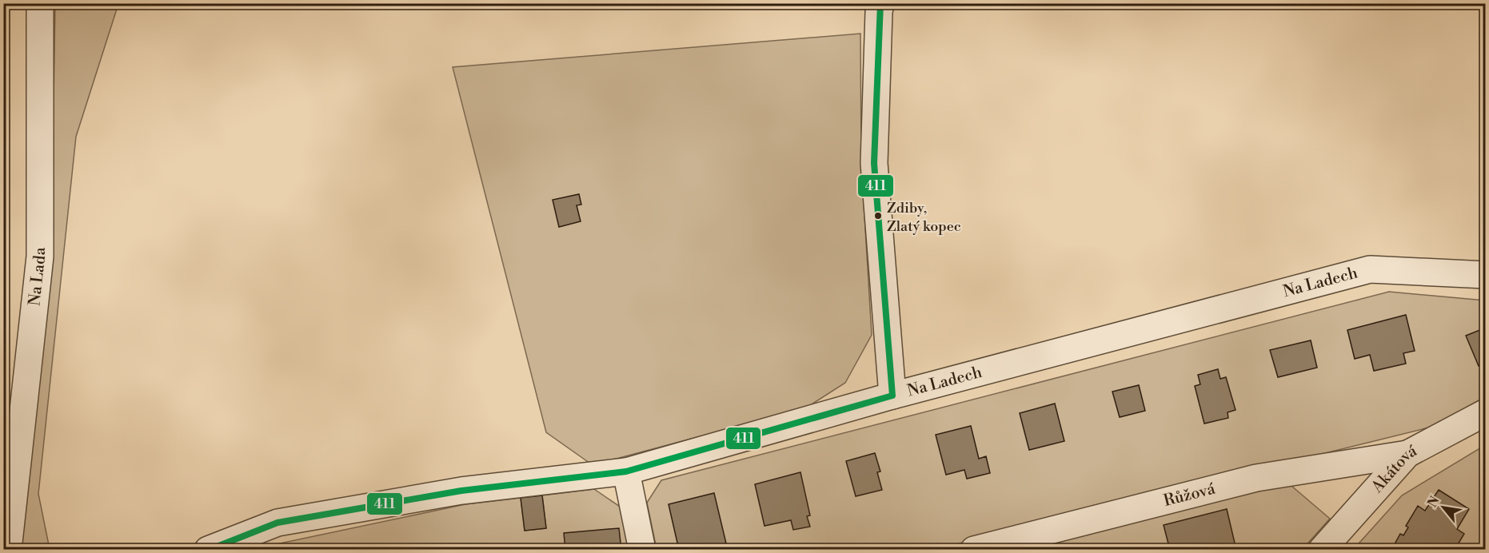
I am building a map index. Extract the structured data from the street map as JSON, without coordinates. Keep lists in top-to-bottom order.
{
  "streets": {
    "street": [
      "Na Lada",
      "Na Ladech",
      "Akátová",
      "Růžová"
    ]
  },
  "crossings": [
    ["Akátová", "Růžová"]
  ],
  "places": ["Zdiby, Zlatý kopec"],
  "lines": ["transit line 411"],
  "north": "top left"
}
